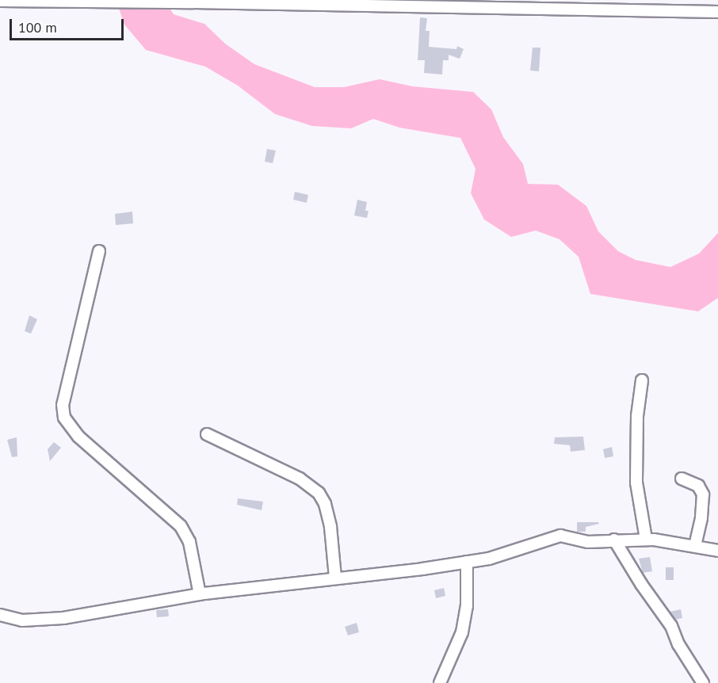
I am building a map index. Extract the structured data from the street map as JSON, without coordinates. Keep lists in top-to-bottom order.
{
  "scale_bar": "100 m"
}
